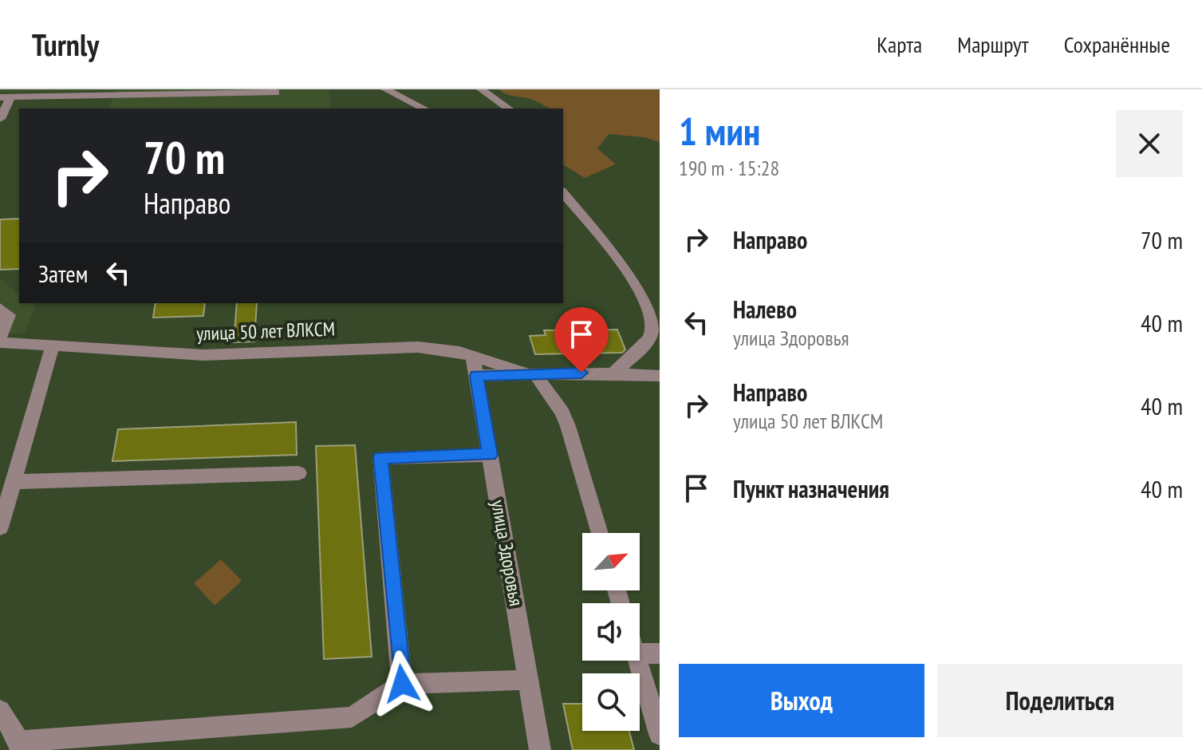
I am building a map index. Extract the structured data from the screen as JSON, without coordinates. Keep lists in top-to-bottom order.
{
  "streets": {
    "street": ["улица 50 лет ВЛКСМ", "улица Здоровья"]
  },
  "crossings": [
    ["улица 50 лет ВЛКСМ", "улица Здоровья"]
  ],
  "north": "top right",
  "page": {
    "header": "Turnly",
    "nav": ["Карта", "Маршрут", "Сохранённые"],
    "heading": ["1 мин", "190 m · 15:28"],
    "turn": ["70 m", "Направо"],
    "list": [
      {
        "name": "Направо",
        "value": "70 m"
      },
      {
        "name": "Налево",
        "note": "улица Здоровья",
        "value": "40 m"
      },
      {
        "name": "Направо",
        "note": "улица 50 лет ВЛКСМ",
        "value": "40 m"
      },
      {
        "name": "Пункт назначения",
        "value": "40 m"
      }
    ],
    "then": "Затем",
    "buttons": ["Выход", "Поделиться"]
  }
}
